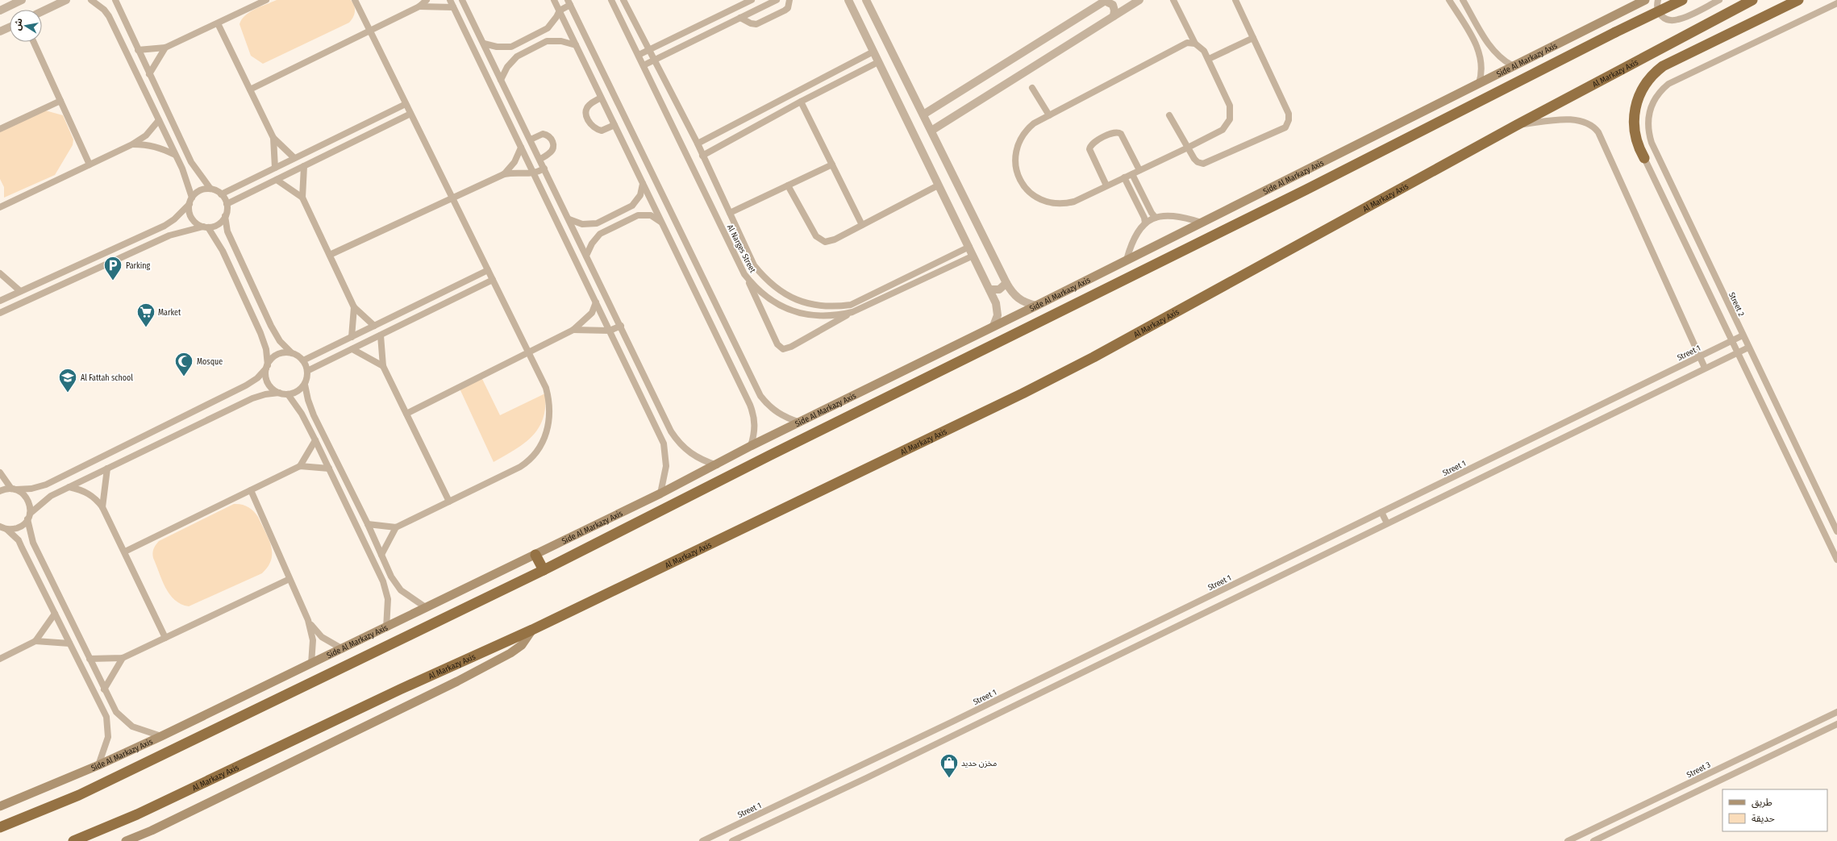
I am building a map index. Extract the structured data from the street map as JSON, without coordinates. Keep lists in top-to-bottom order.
{
  "streets": {
    "highway": ["Al Markazy Axis"],
    "main road": ["Side Al Markazy Axis"],
    "street": [
      "Al Narges Street",
      "Street 2",
      "Street 1",
      "Street 3"
    ]
  },
  "crossings": [
    ["Street 2", "Street 1"]
  ],
  "places": {
    "parking": ["Parking"],
    "supermarket": ["Market"],
    "mosque": ["Mosque"],
    "school or university": ["Al Fattah school"],
    "shop": ["مخزن حديد"]
  },
  "legend": ["طريق", "حديقة"],
  "north": "left"
}
